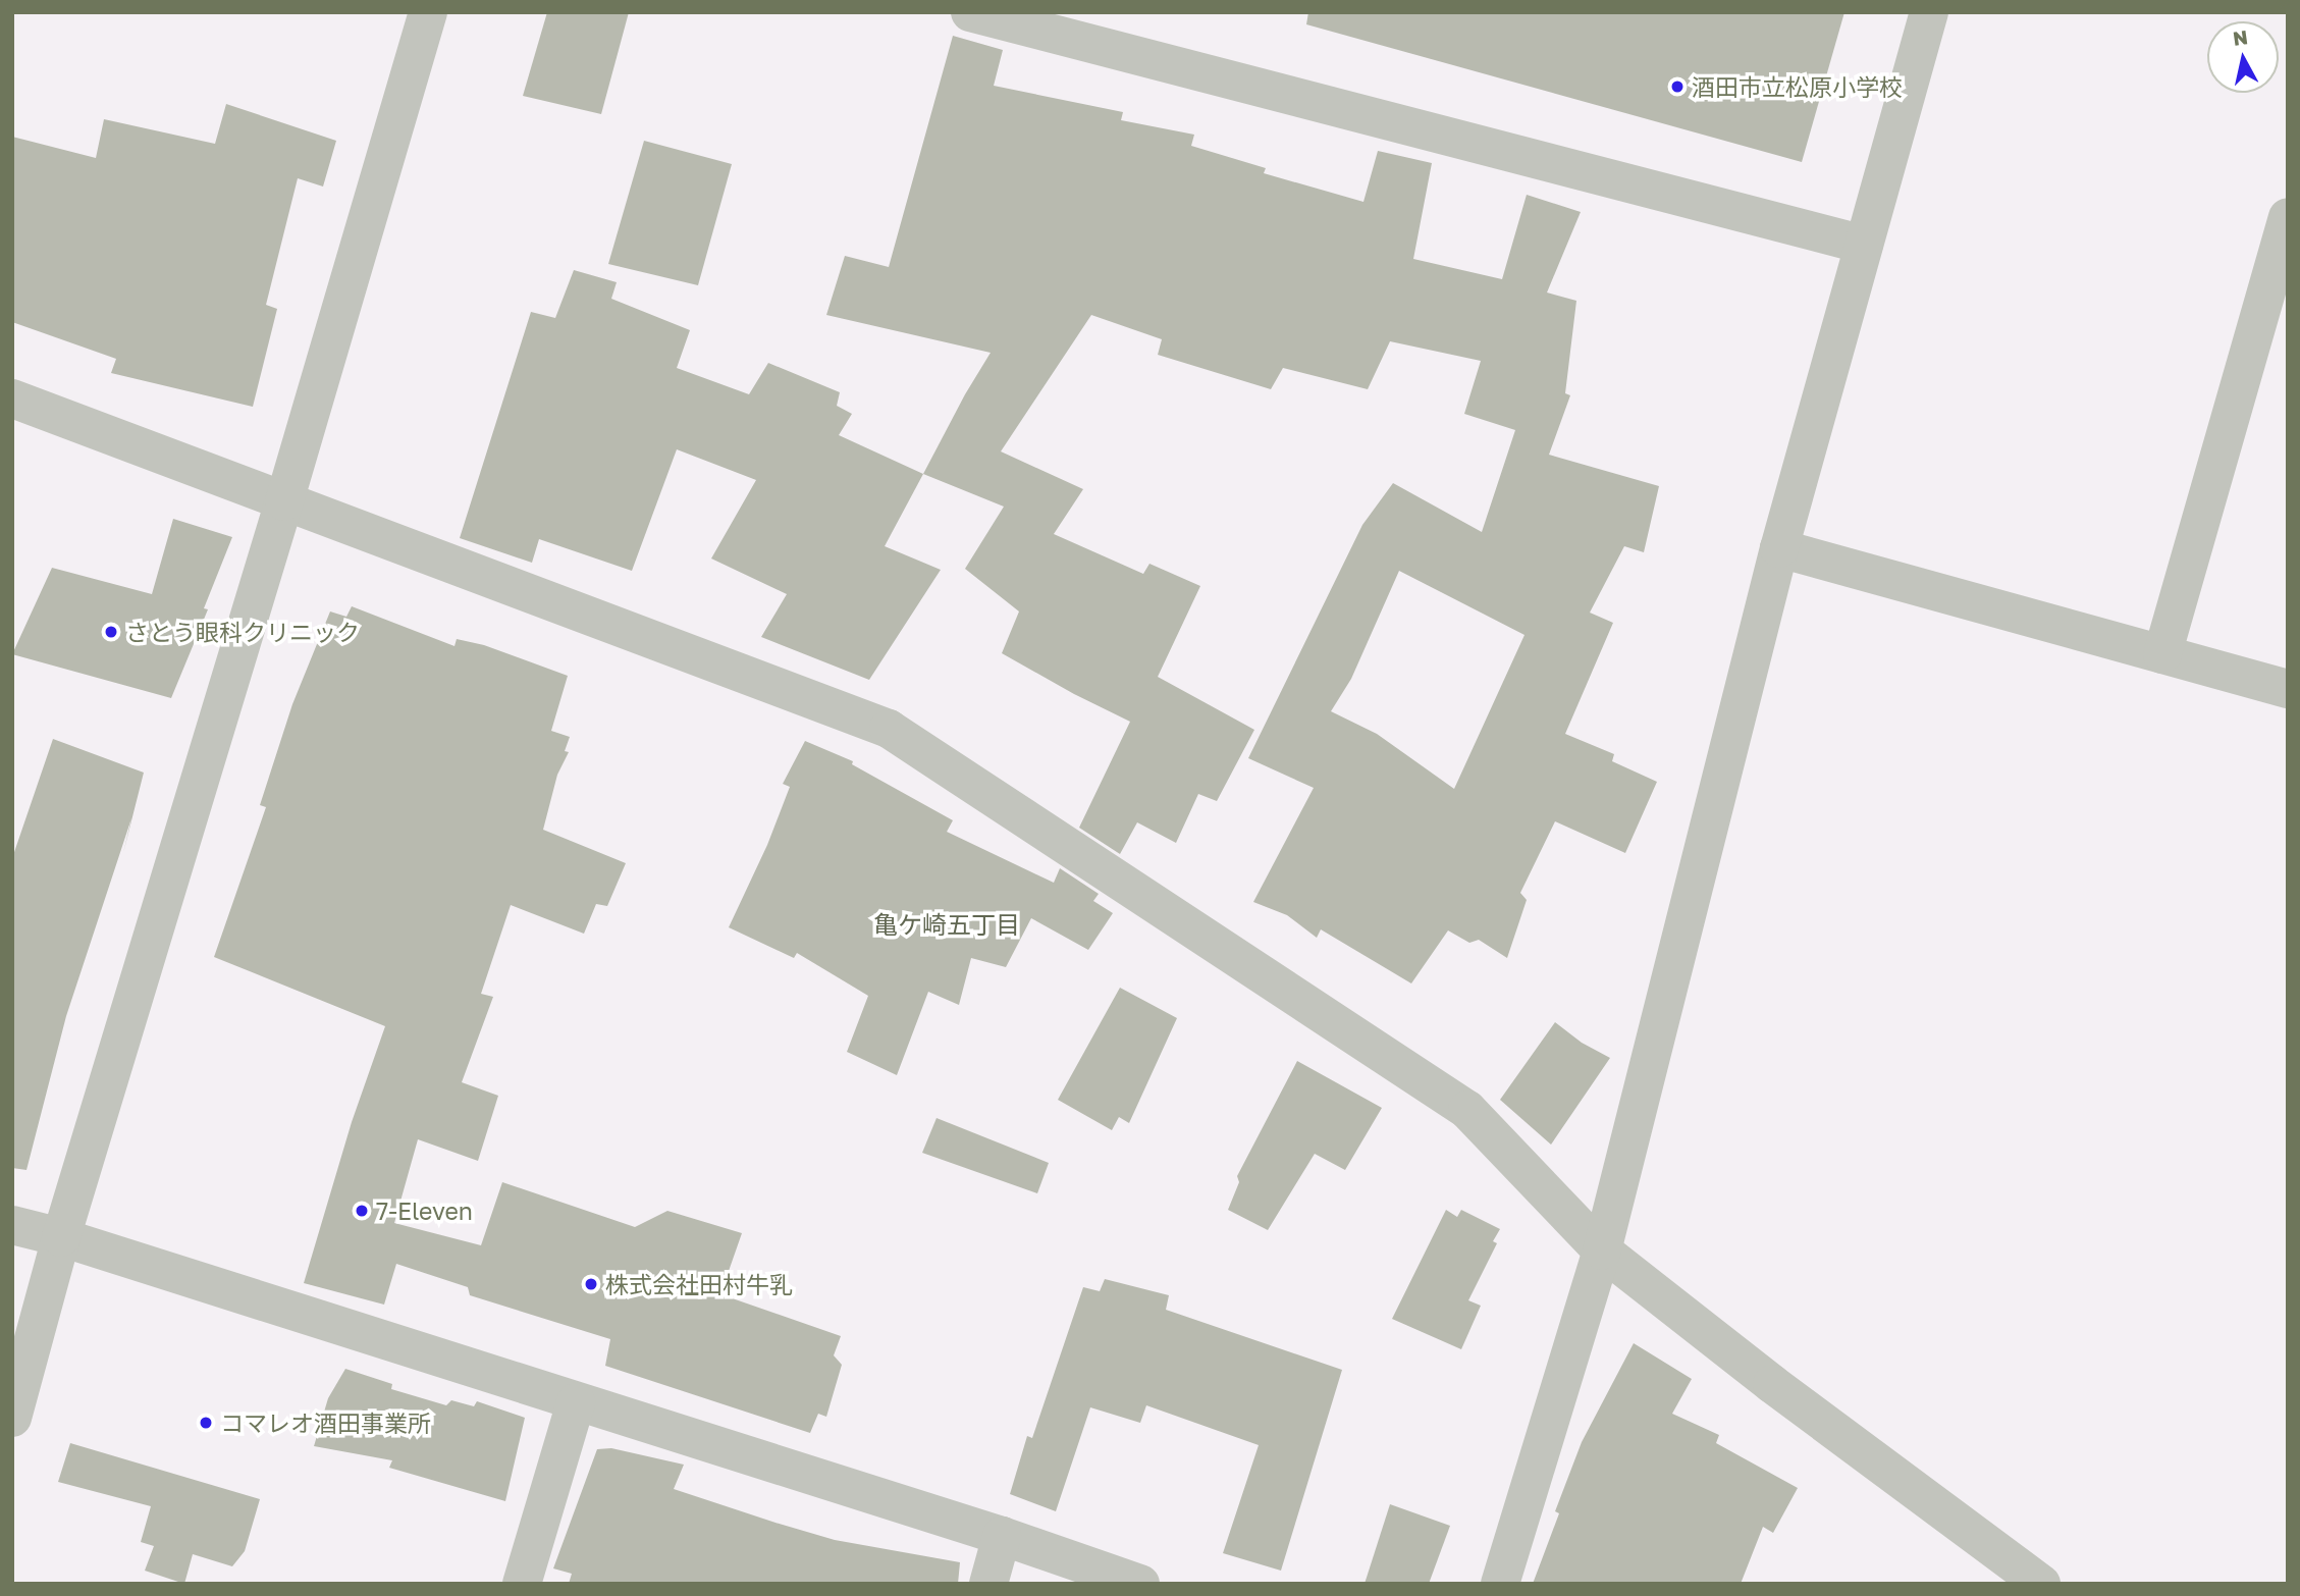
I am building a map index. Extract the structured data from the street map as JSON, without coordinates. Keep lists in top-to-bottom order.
{
  "districts": ["亀ケ崎五丁目"],
  "places": [
    "酒田市立松原小学校",
    "さとう眼科クリニック",
    "7-Eleven",
    "株式会社田村牛乳",
    "コマレオ酒田事業所"
  ],
  "north": "top"
}
